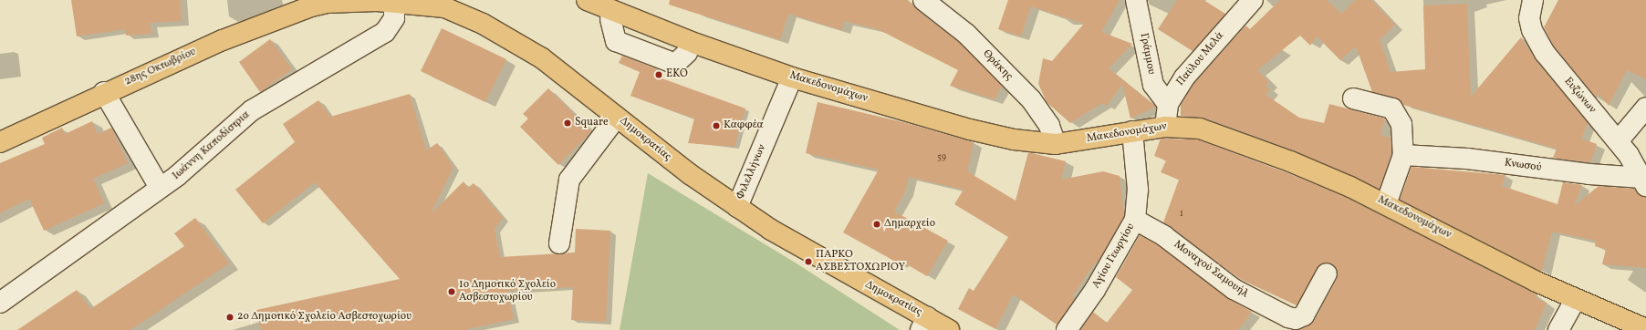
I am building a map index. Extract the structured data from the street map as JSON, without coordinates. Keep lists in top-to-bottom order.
{
  "streets": {
    "main road": ["28ης Οκτωβρίου", "Μακεδονομάχων", "Δημοκρατίας"],
    "street": [
      "Γράμμου",
      "Παύλου Μελά",
      "Θράκης",
      "Ευζώνων",
      "Ιωάννη Καποδίστρια",
      "Κνωσού",
      "Φιλελλήνων",
      "Αγίου Γεωργίου",
      "Μοναχού Σαμουήλ"
    ]
  },
  "crossings": [
    ["Γράμμου", "Παύλου Μελά"],
    ["Παύλου Μελά", "Μακεδονομάχων"],
    ["Θράκης", "Μακεδονομάχων"],
    ["28ης Οκτωβρίου", "Δημοκρατίας"],
    ["Μακεδονομάχων", "Φιλελλήνων"],
    ["Μακεδονομάχων", "Αγίου Γεωργίου"],
    ["Ευζώνων", "Κνωσού"],
    ["Δημοκρατίας", "Ιωάννη Καποδίστρια"],
    ["Δημοκρατίας", "Φιλελλήνων"],
    ["Αγίου Γεωργίου", "Μοναχού Σαμουήλ"]
  ],
  "places": [
    "EKO",
    "Square",
    "Καφφέα",
    "Δημαρχείο",
    "ΠΑΡΚΟ ΑΣΒΕΣΤΟΧΩΡΙΟΥ",
    "1ο Δημοτικό Σχολείο Ασβεστοχωρίου",
    "2ο Δημοτικό Σχολείο Ασβεστοχωρίου"
  ],
  "house_numbers": ["59", "1"]
}
